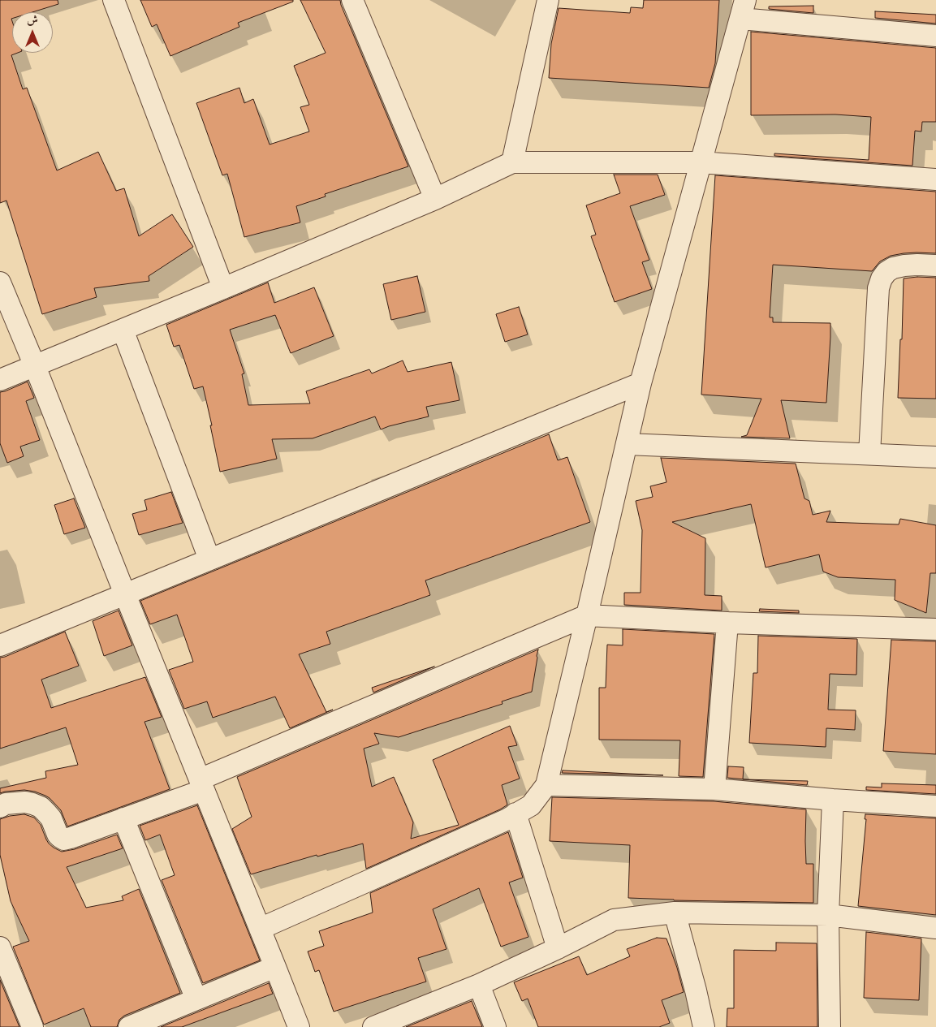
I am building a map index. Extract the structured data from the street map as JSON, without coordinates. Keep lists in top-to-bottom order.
{
  "north": "top"
}
